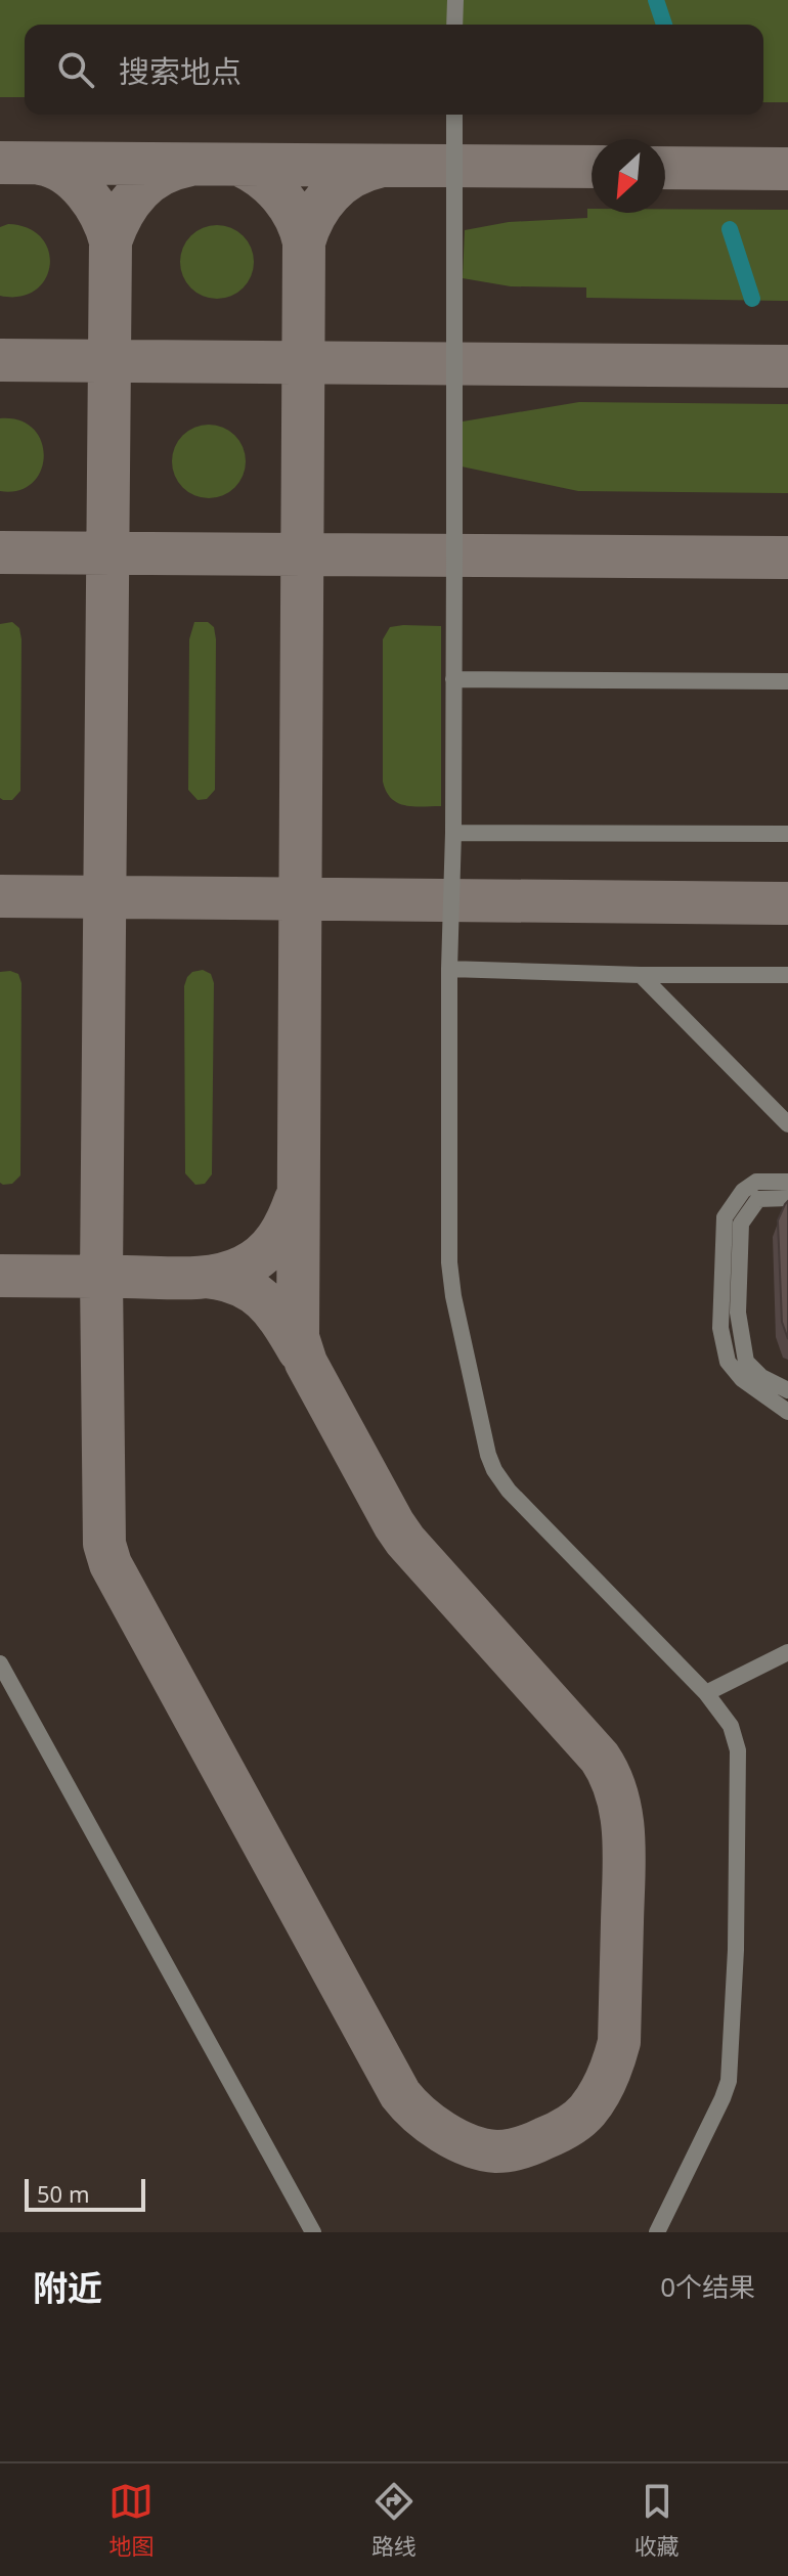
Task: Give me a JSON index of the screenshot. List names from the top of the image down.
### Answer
{
  "scale_bar": "50 m",
  "north": "bottom left",
  "page": {
    "search": "搜索地点",
    "scale": "50 m",
    "heading": ["附近", "0个结果"],
    "nav": ["地图", "路线", "收藏"]
  }
}
